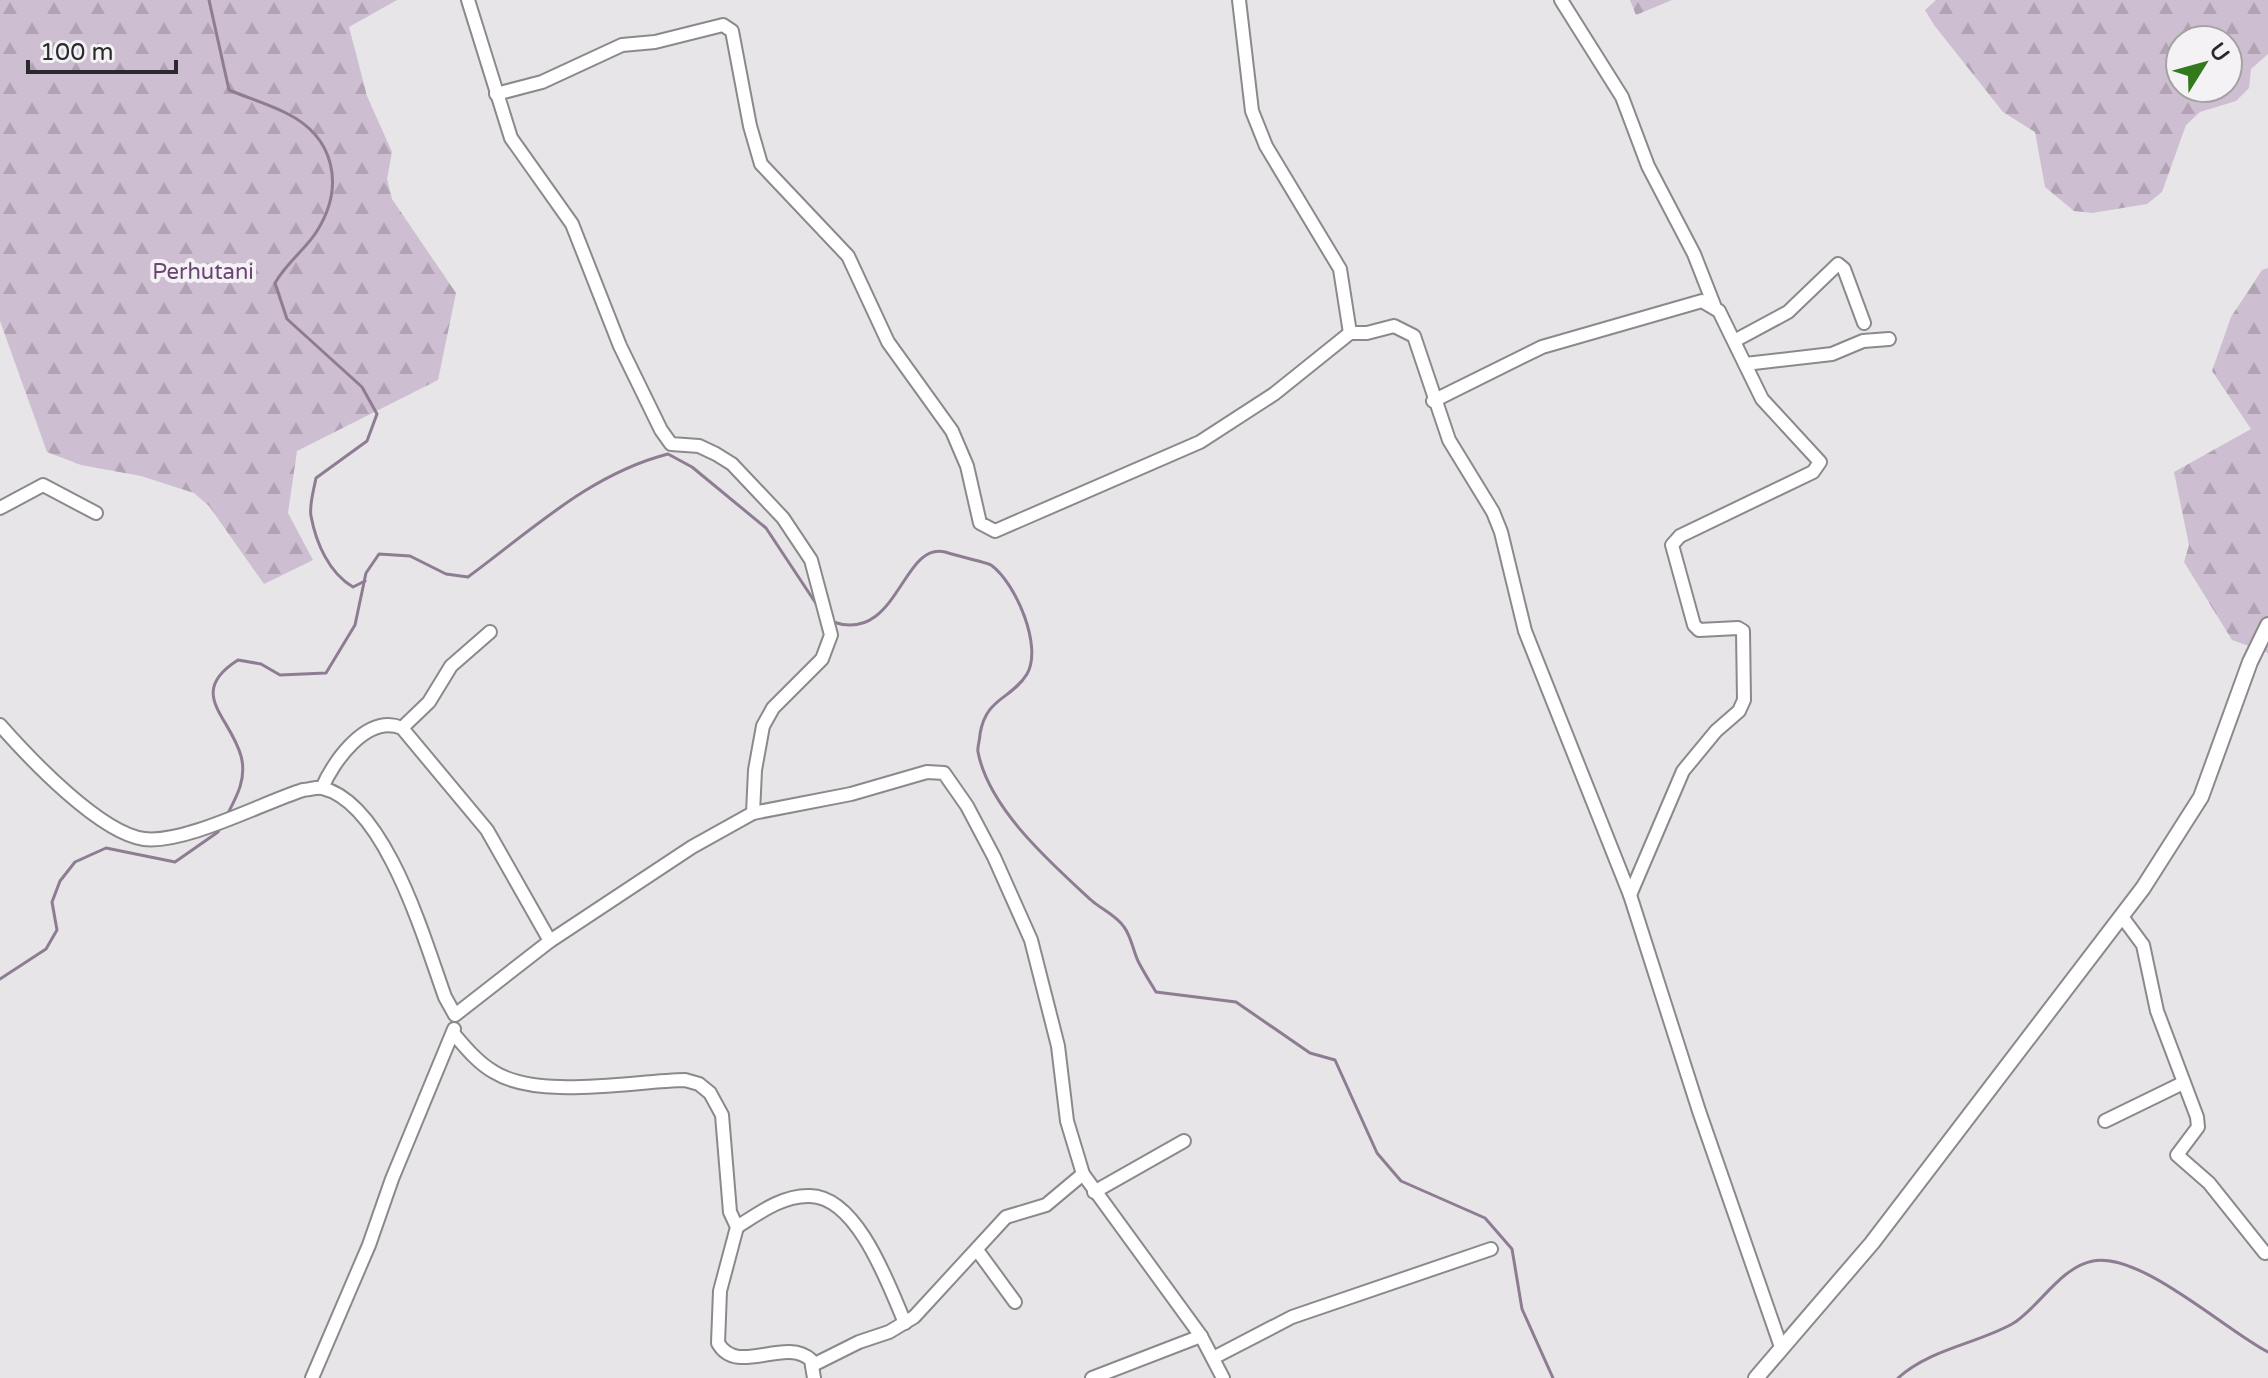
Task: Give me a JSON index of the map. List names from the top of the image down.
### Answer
{
  "parks": ["Perhutani"],
  "scale_bar": "100 m",
  "north": "top right"
}
